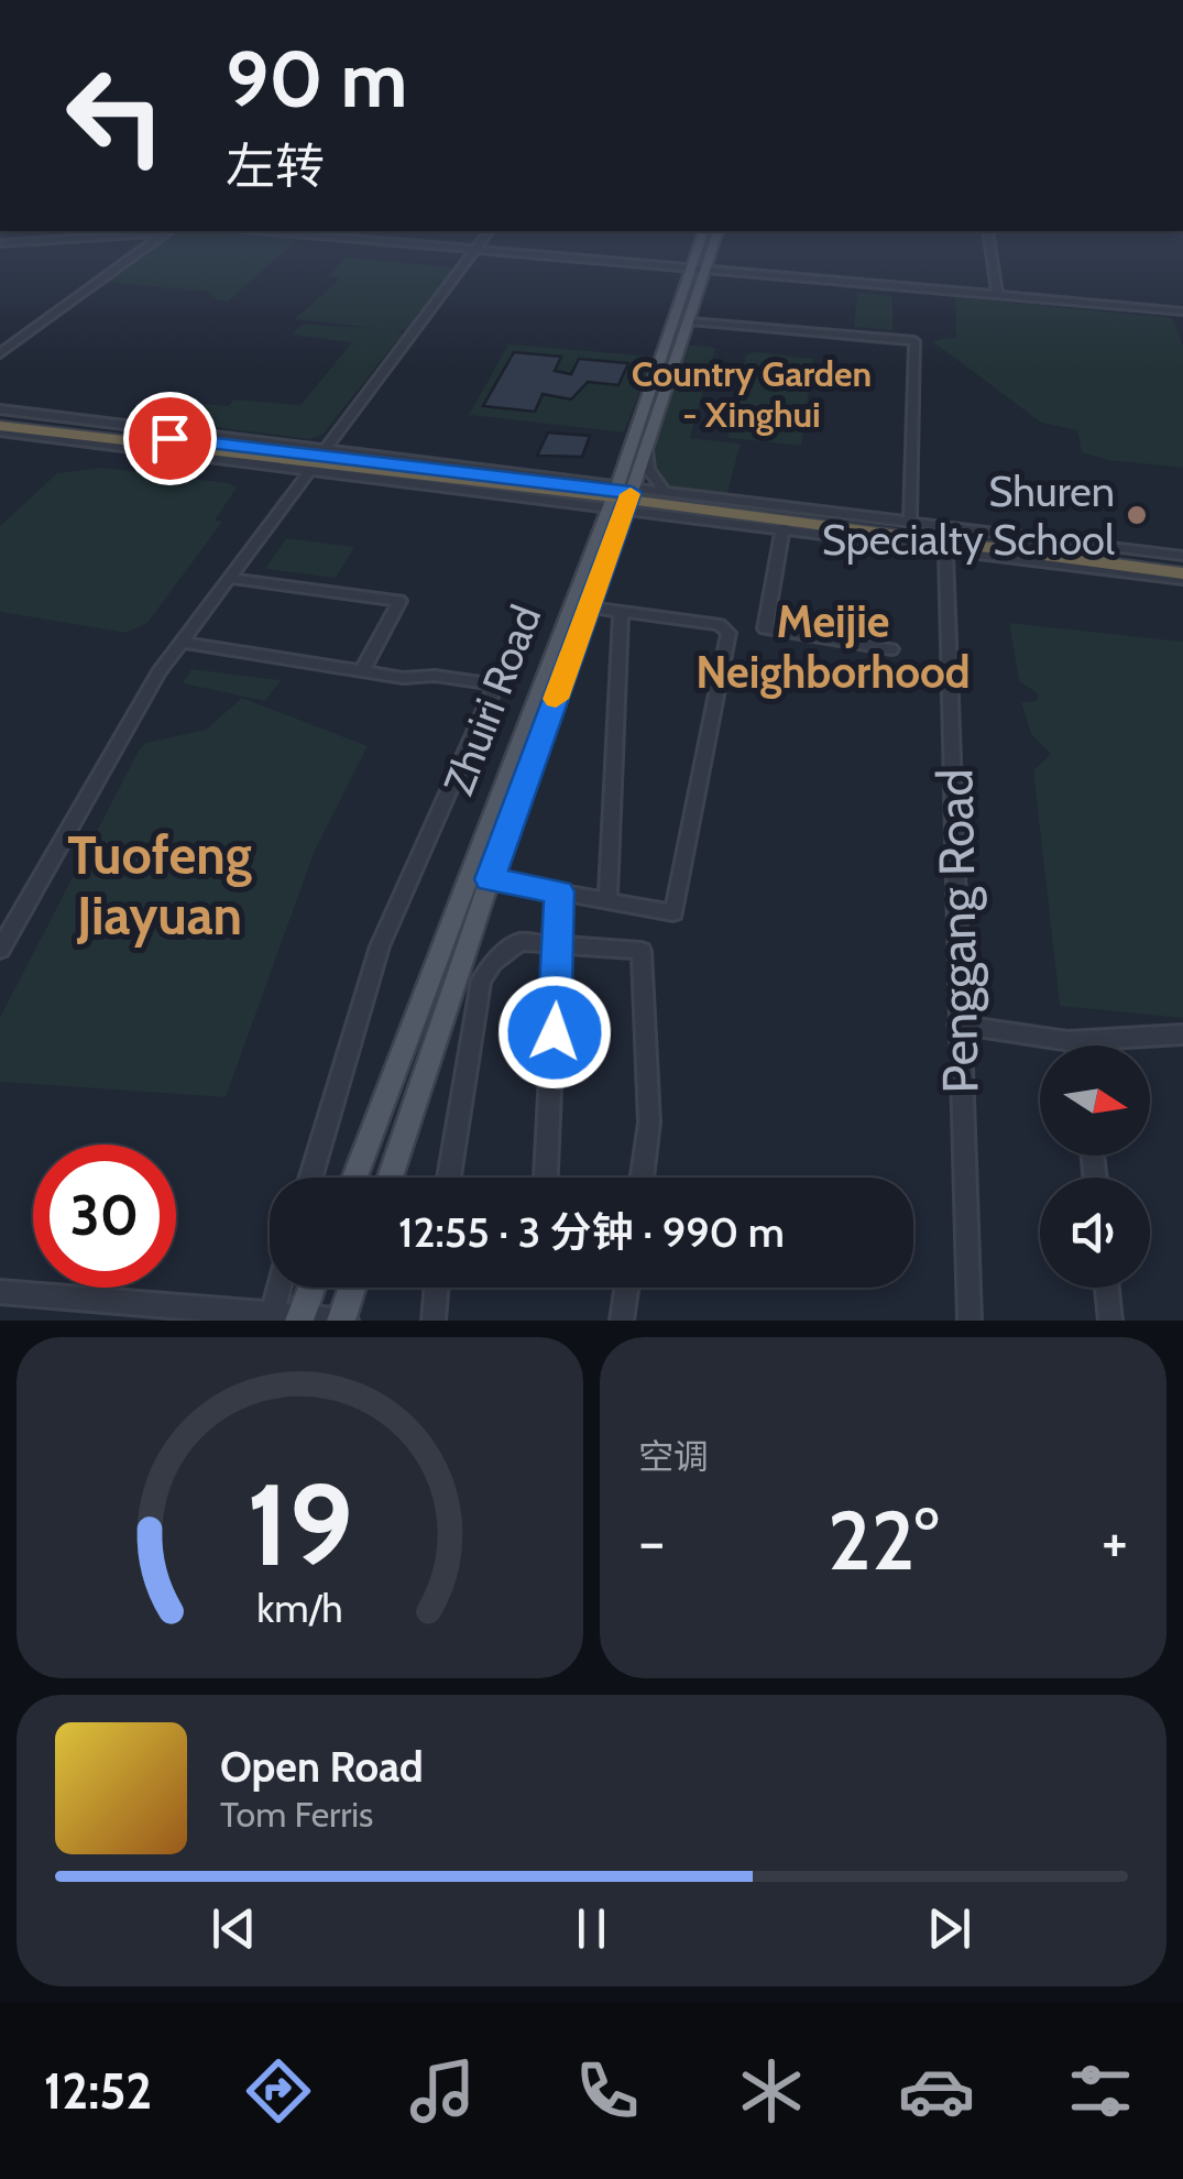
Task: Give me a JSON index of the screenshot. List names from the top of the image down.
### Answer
{
  "streets": {
    "main road": ["Zhuiri Road"],
    "street": ["Penggang Road"]
  },
  "districts": ["Country Garden - Xinghui", "Meijie Neighborhood", "Tuofeng Jiayuan"],
  "places": ["Shuren Specialty School"],
  "north": "right",
  "page": {
    "turn": ["90 m", "左转"],
    "limit": "30",
    "trip": "12:55 · 3 分钟 · 990 m",
    "tile": "空调",
    "heat": ["−", "22°", "+"],
    "song": ["Open Road", "Tom Ferris"],
    "tabs": "12:52",
    "gauge": ["19", "km/h"]
  }
}
